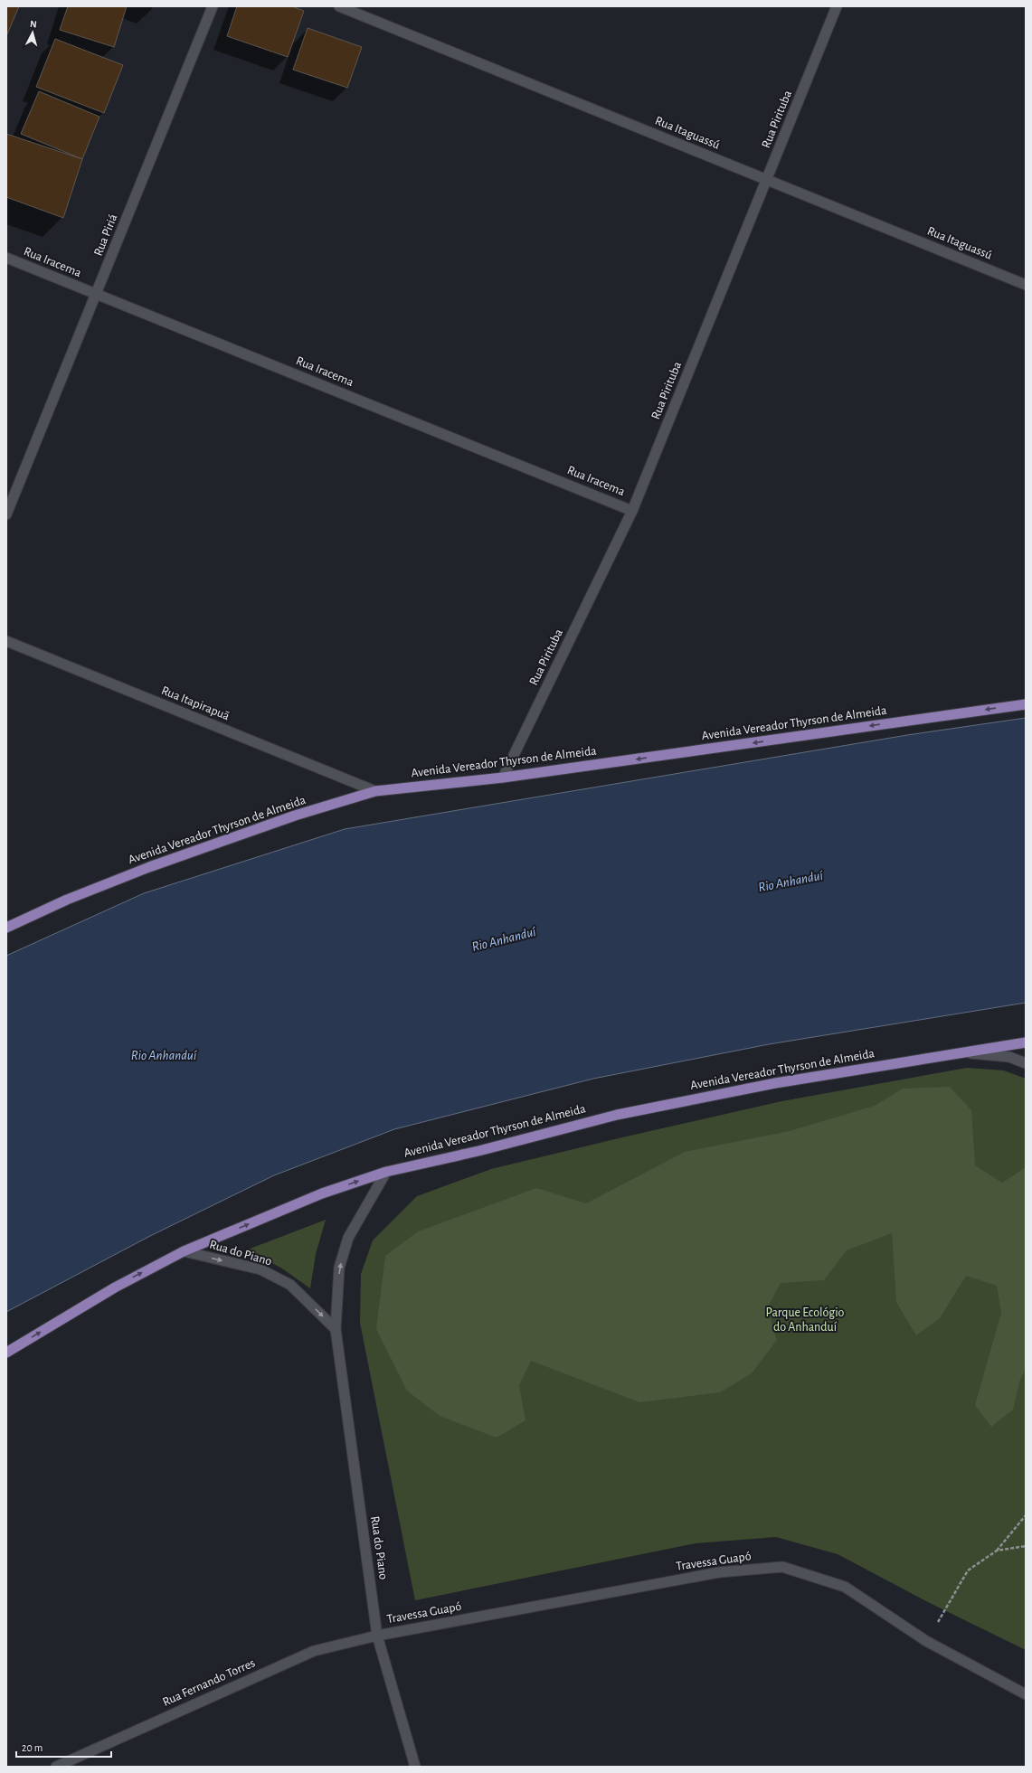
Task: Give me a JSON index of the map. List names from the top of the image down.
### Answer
{
  "streets": {
    "main road": ["Avenida Vereador Thyrson de Almeida"],
    "street": [
      "Rua Pirituba",
      "Rua Itaguassú",
      "Rua Piriá",
      "Rua Iracema",
      "Rua Itapirapuã",
      "Rua do Piano",
      "Travessa Guapó",
      "Rua Fernando Torres"
    ]
  },
  "crossings": [
    ["Rua Pirituba", "Rua Itaguassú"],
    ["Rua Pirituba", "Rua Iracema"],
    ["Rua Pirituba", "Avenida Vereador Thyrson de Almeida"],
    ["Rua Piriá", "Rua Iracema"],
    ["Rua Itapirapuã", "Avenida Vereador Thyrson de Almeida"],
    ["Avenida Vereador Thyrson de Almeida", "Rua do Piano"],
    ["Rua do Piano", "Travessa Guapó"],
    ["Rua do Piano", "Rua Fernando Torres"],
    ["Travessa Guapó", "Rua Fernando Torres"]
  ],
  "water": ["Rio Anhanduí"],
  "parks": ["Parque Ecológio do Anhanduí"],
  "scale_bar": "20 m",
  "north": "top"
}
